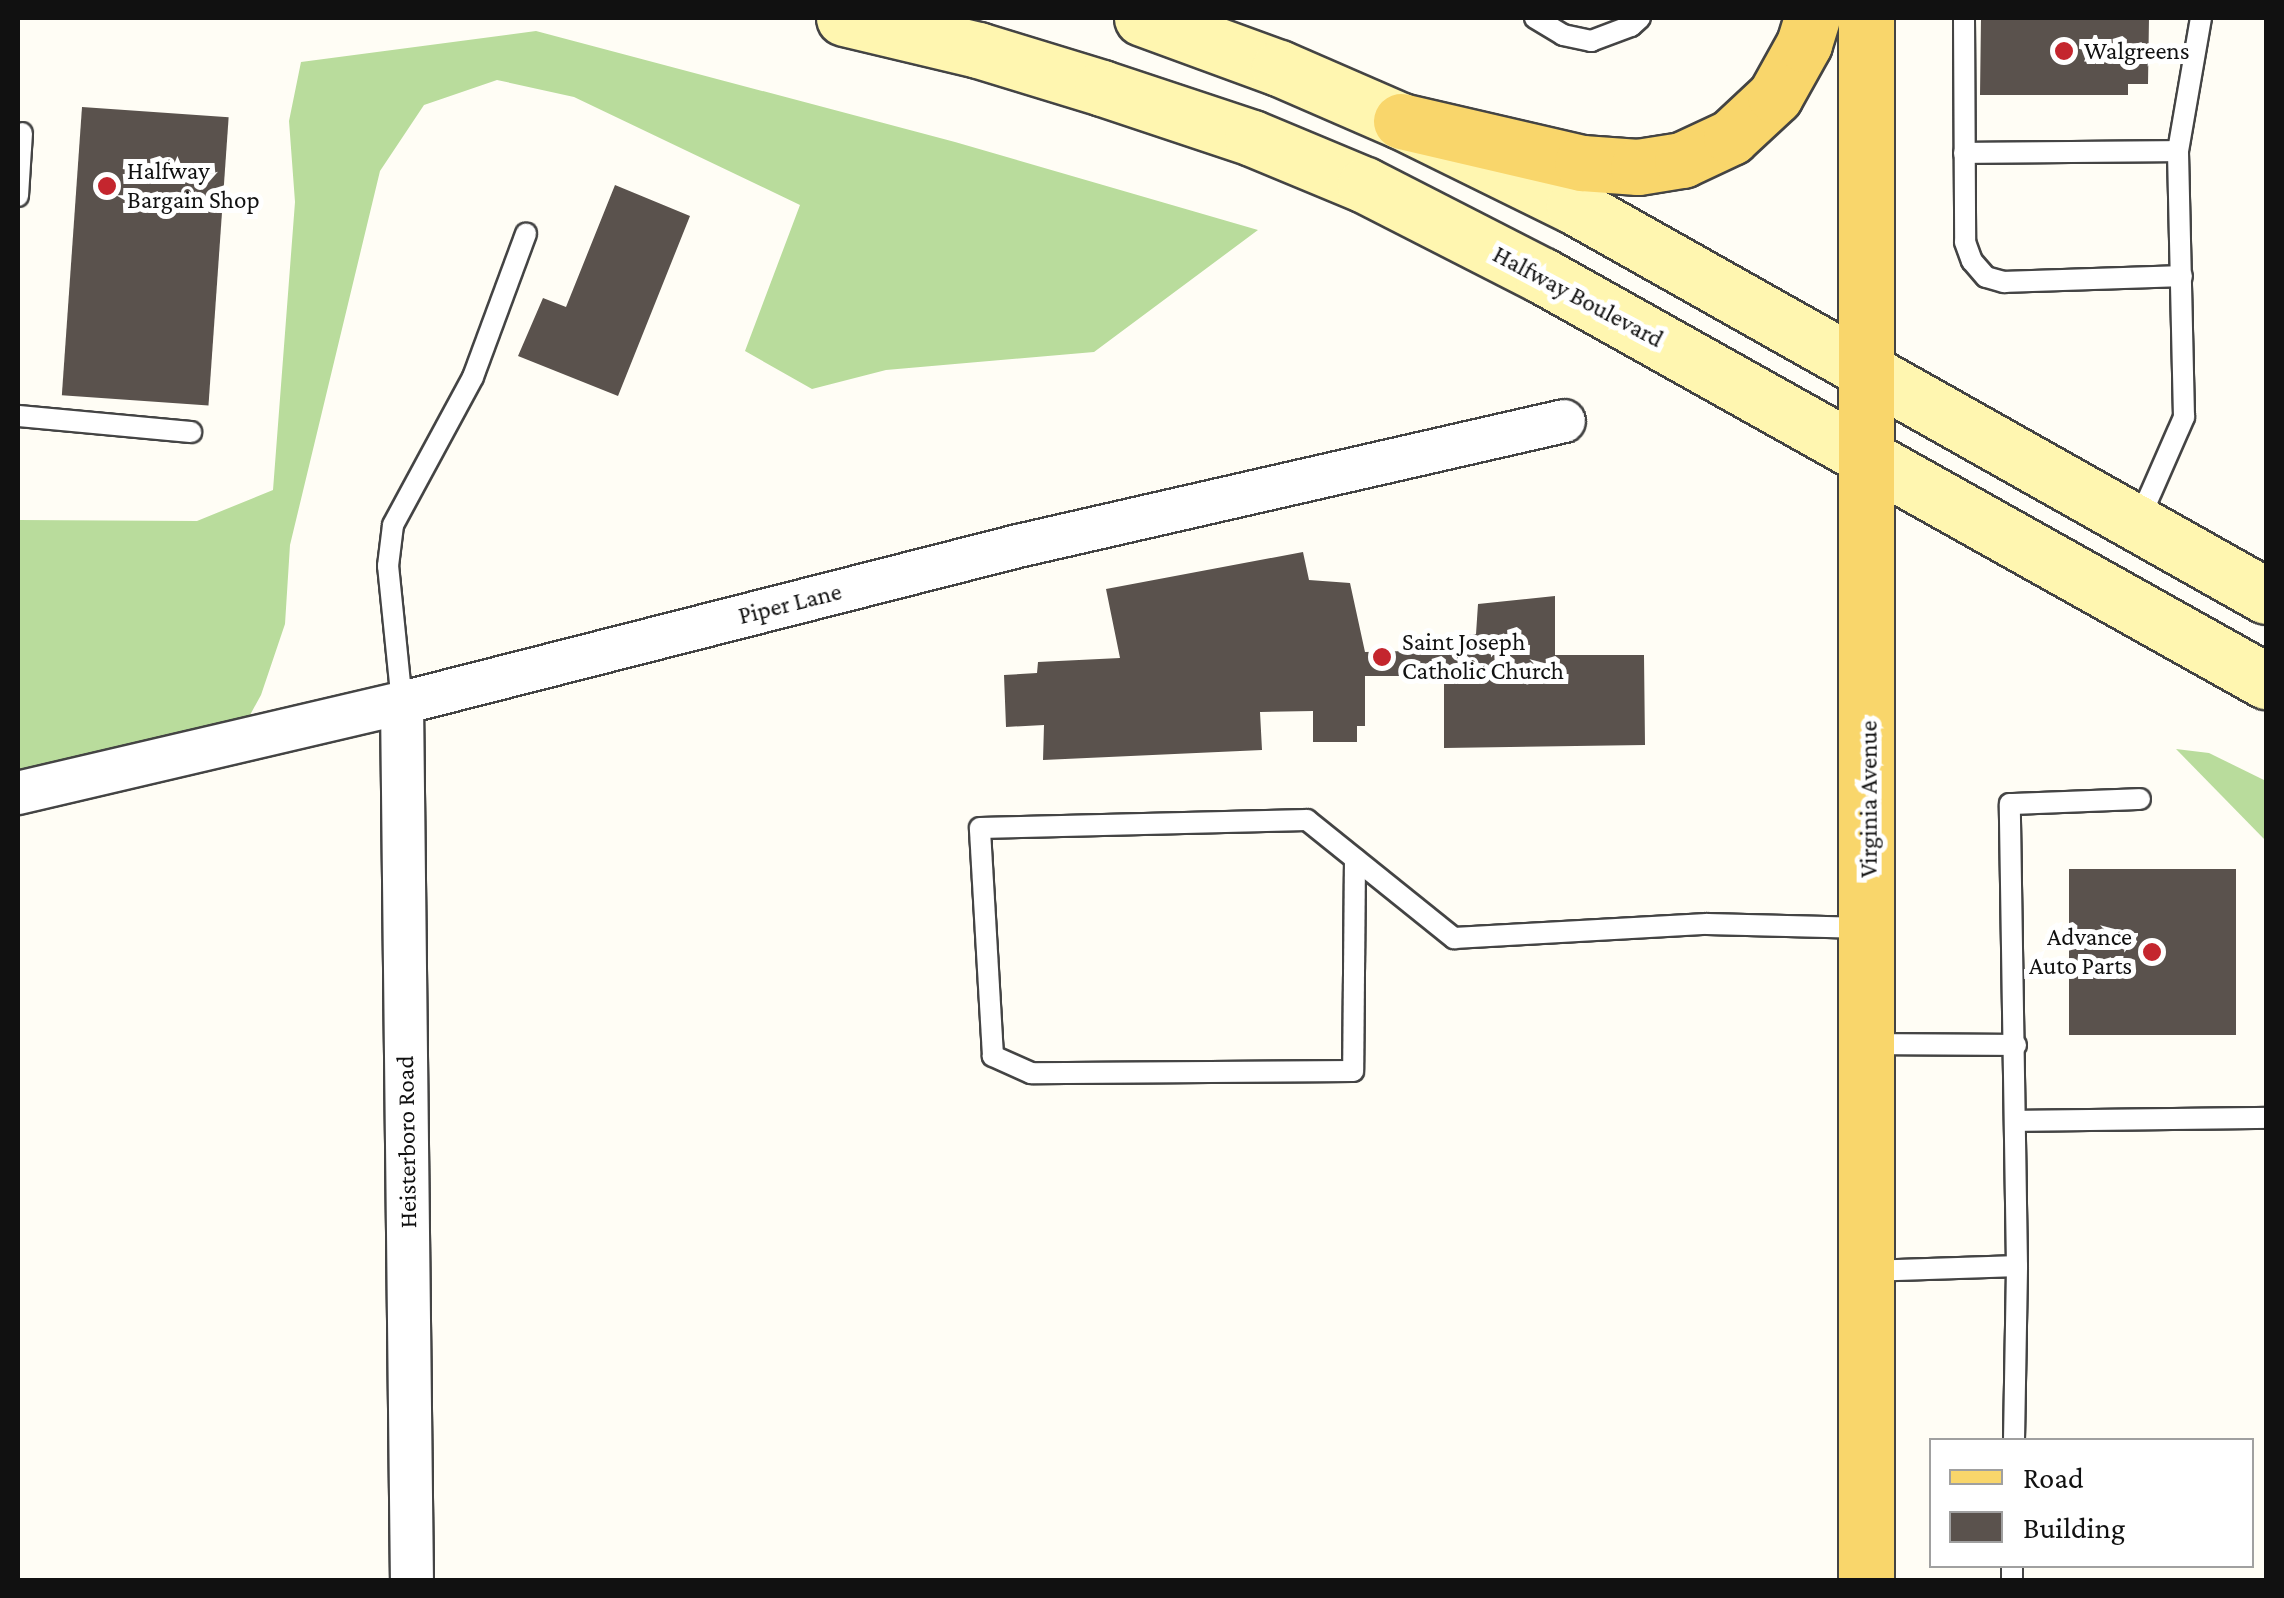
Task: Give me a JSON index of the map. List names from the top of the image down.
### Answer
{
  "streets": {
    "main road": ["Halfway Boulevard", "Virginia Avenue"],
    "street": ["Piper Lane", "Heisterboro Road"]
  },
  "crossings": [
    ["Halfway Boulevard", "Virginia Avenue"],
    ["Piper Lane", "Heisterboro Road"]
  ],
  "places": [
    "Walgreens",
    "Halfway Bargain Shop",
    "Saint Joseph Catholic Church",
    "Advance Auto Parts"
  ],
  "legend": ["Road", "Building"]
}
